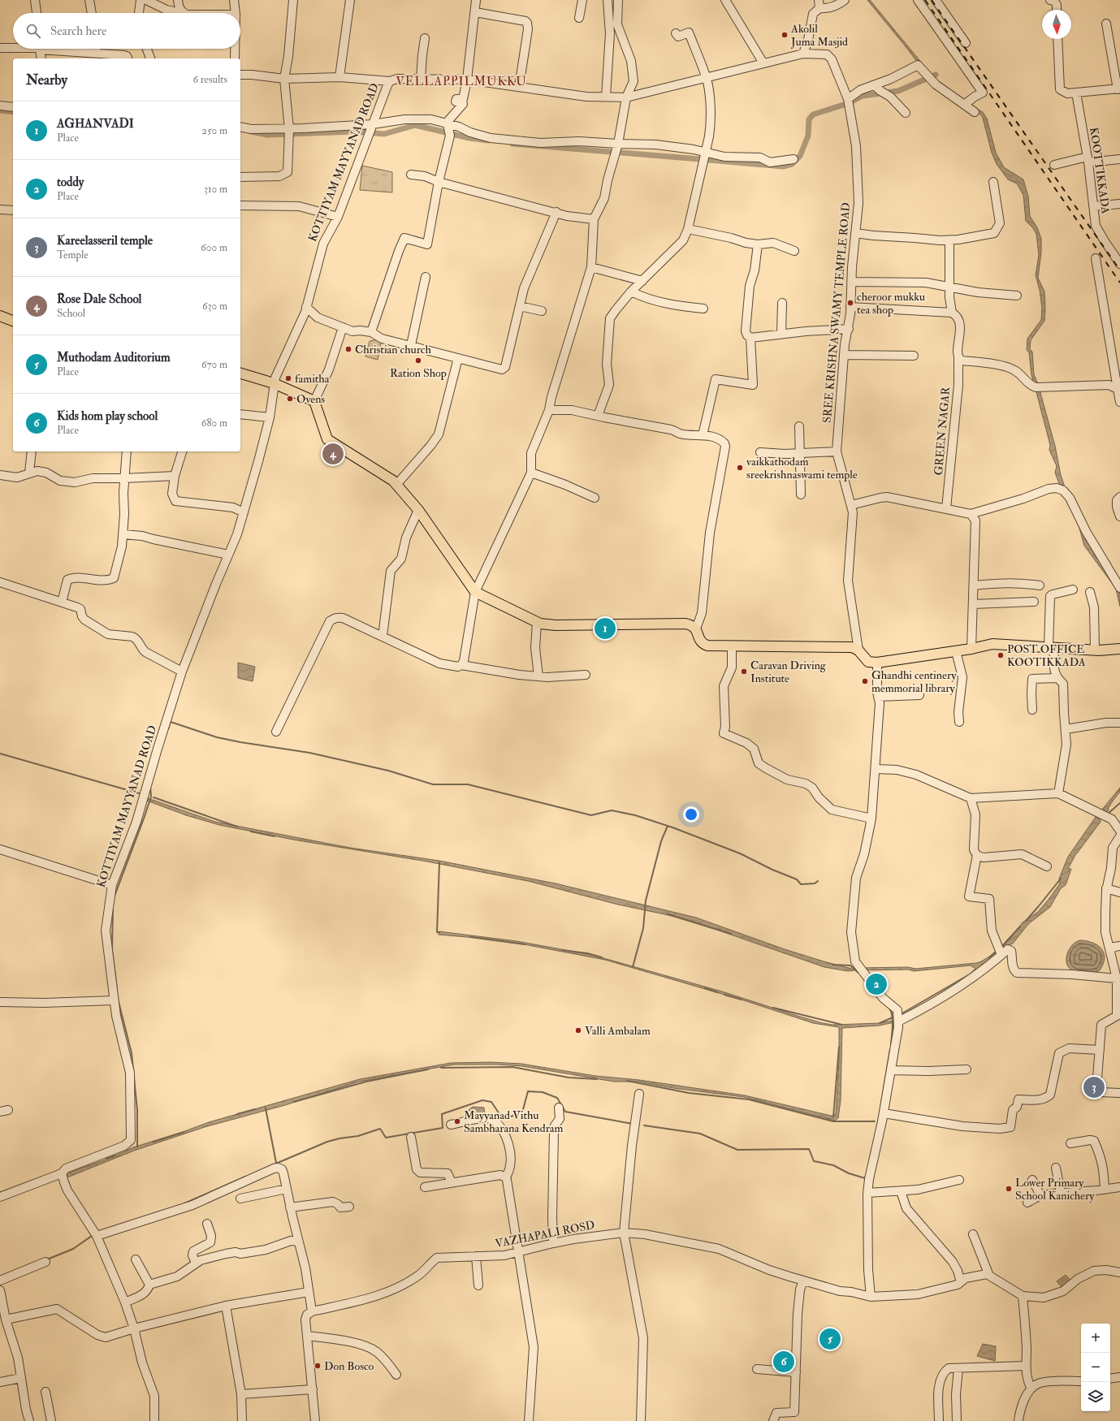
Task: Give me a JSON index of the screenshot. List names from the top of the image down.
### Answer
{
  "streets": {
    "street": [
      "KOTTIYAM MAYYANAD ROAD",
      "KOOTTIKKADA",
      "SREE KRISHNA SWAMY TEMPLE ROAD",
      "GREEN NAGAR",
      "VAZHAPALI ROSD"
    ]
  },
  "crossings": [
    ["KOTTIYAM MAYYANAD ROAD", "SREE KRISHNA SWAMY TEMPLE ROAD"]
  ],
  "districts": ["VELLAPPILMUKKU"],
  "places": [
    "Akolil Juma Masjid",
    "cheroor mukku tea shop",
    "Christian church",
    "Ration Shop",
    "famitha",
    "Ovens",
    "vaikkathodam sreekrishnaswami temple",
    "POST OFFICE KOOTIKKADA",
    "Caravan Driving Institute",
    "Ghandhi centinery memmorial library",
    "Valli Ambalam",
    "Mayyanad Vithu Sambharana Kendram",
    "Lower Primary School Kanichery",
    "Don Bosco"
  ],
  "north": "bottom",
  "page": {
    "search": "Search here",
    "heading": ["Nearby", "6 results"],
    "list": [
      {
        "mark": "1",
        "name": "AGHANVADI",
        "note": "Place",
        "value": "250 m"
      },
      {
        "mark": "2",
        "name": "toddy",
        "note": "Place",
        "value": "310 m"
      },
      {
        "mark": "3",
        "name": "Kareelasseril temple",
        "note": "Temple",
        "value": "600 m"
      },
      {
        "mark": "4",
        "name": "Rose Dale School",
        "note": "School",
        "value": "630 m"
      },
      {
        "mark": "5",
        "name": "Muthodam Auditorium",
        "note": "Place",
        "value": "670 m"
      },
      {
        "mark": "6",
        "name": "Kids hom play school",
        "note": "Place",
        "value": "680 m"
      }
    ],
    "pins": [
      "4",
      "1",
      "2",
      "3",
      "5",
      "6"
    ],
    "map_buttons": ["+", "−"]
  }
}
